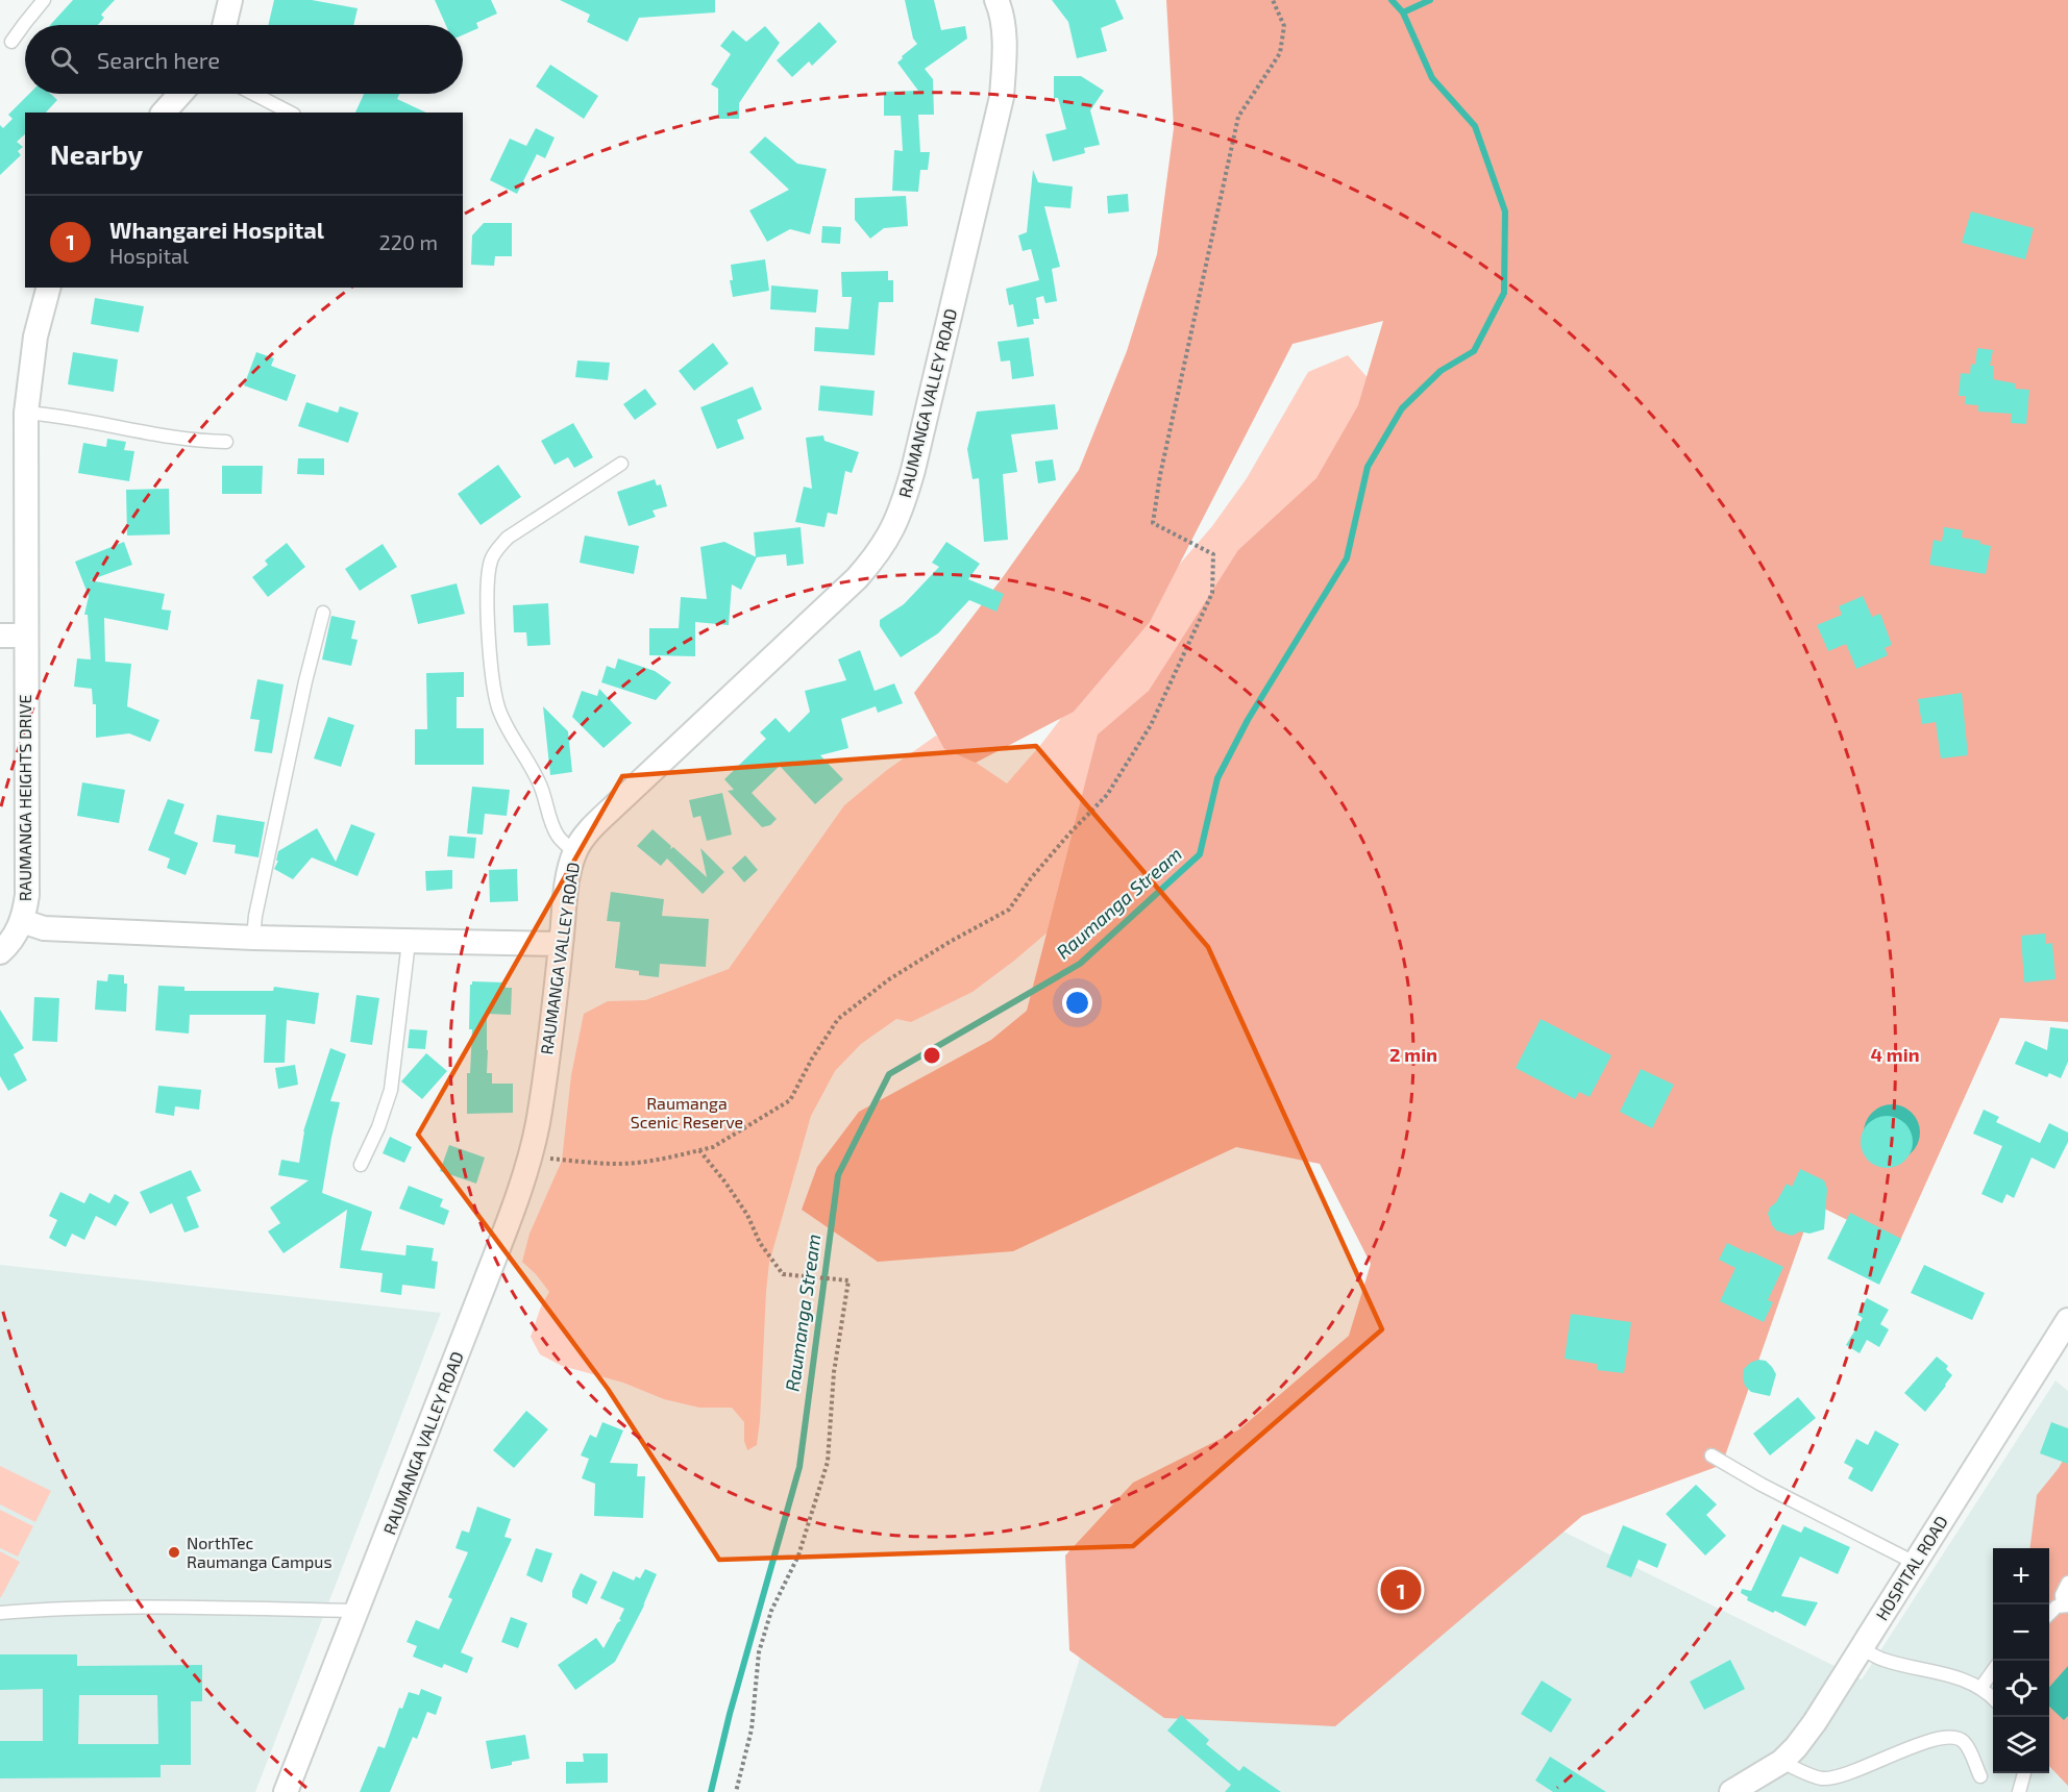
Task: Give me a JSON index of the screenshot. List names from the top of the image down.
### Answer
{
  "streets": {
    "street": ["RAUMANGA VALLEY ROAD", "RAUMANGA HEIGHTS DRIVE", "HOSPITAL ROAD"]
  },
  "crossings": [
    ["RAUMANGA VALLEY ROAD", "RAUMANGA HEIGHTS DRIVE"]
  ],
  "water": ["Raumanga Stream"],
  "parks": ["Raumanga Scenic Reserve"],
  "places": ["NorthTec Raumanga Campus"],
  "page": {
    "search": "Search here",
    "heading": "Nearby",
    "list": [
      {
        "mark": "1",
        "name": "Whangarei Hospital",
        "note": "Hospital",
        "value": "220 m"
      }
    ],
    "map_buttons": ["+", "−"],
    "pins": "1"
  },
  "rings": ["2 min", "4 min"]
}
